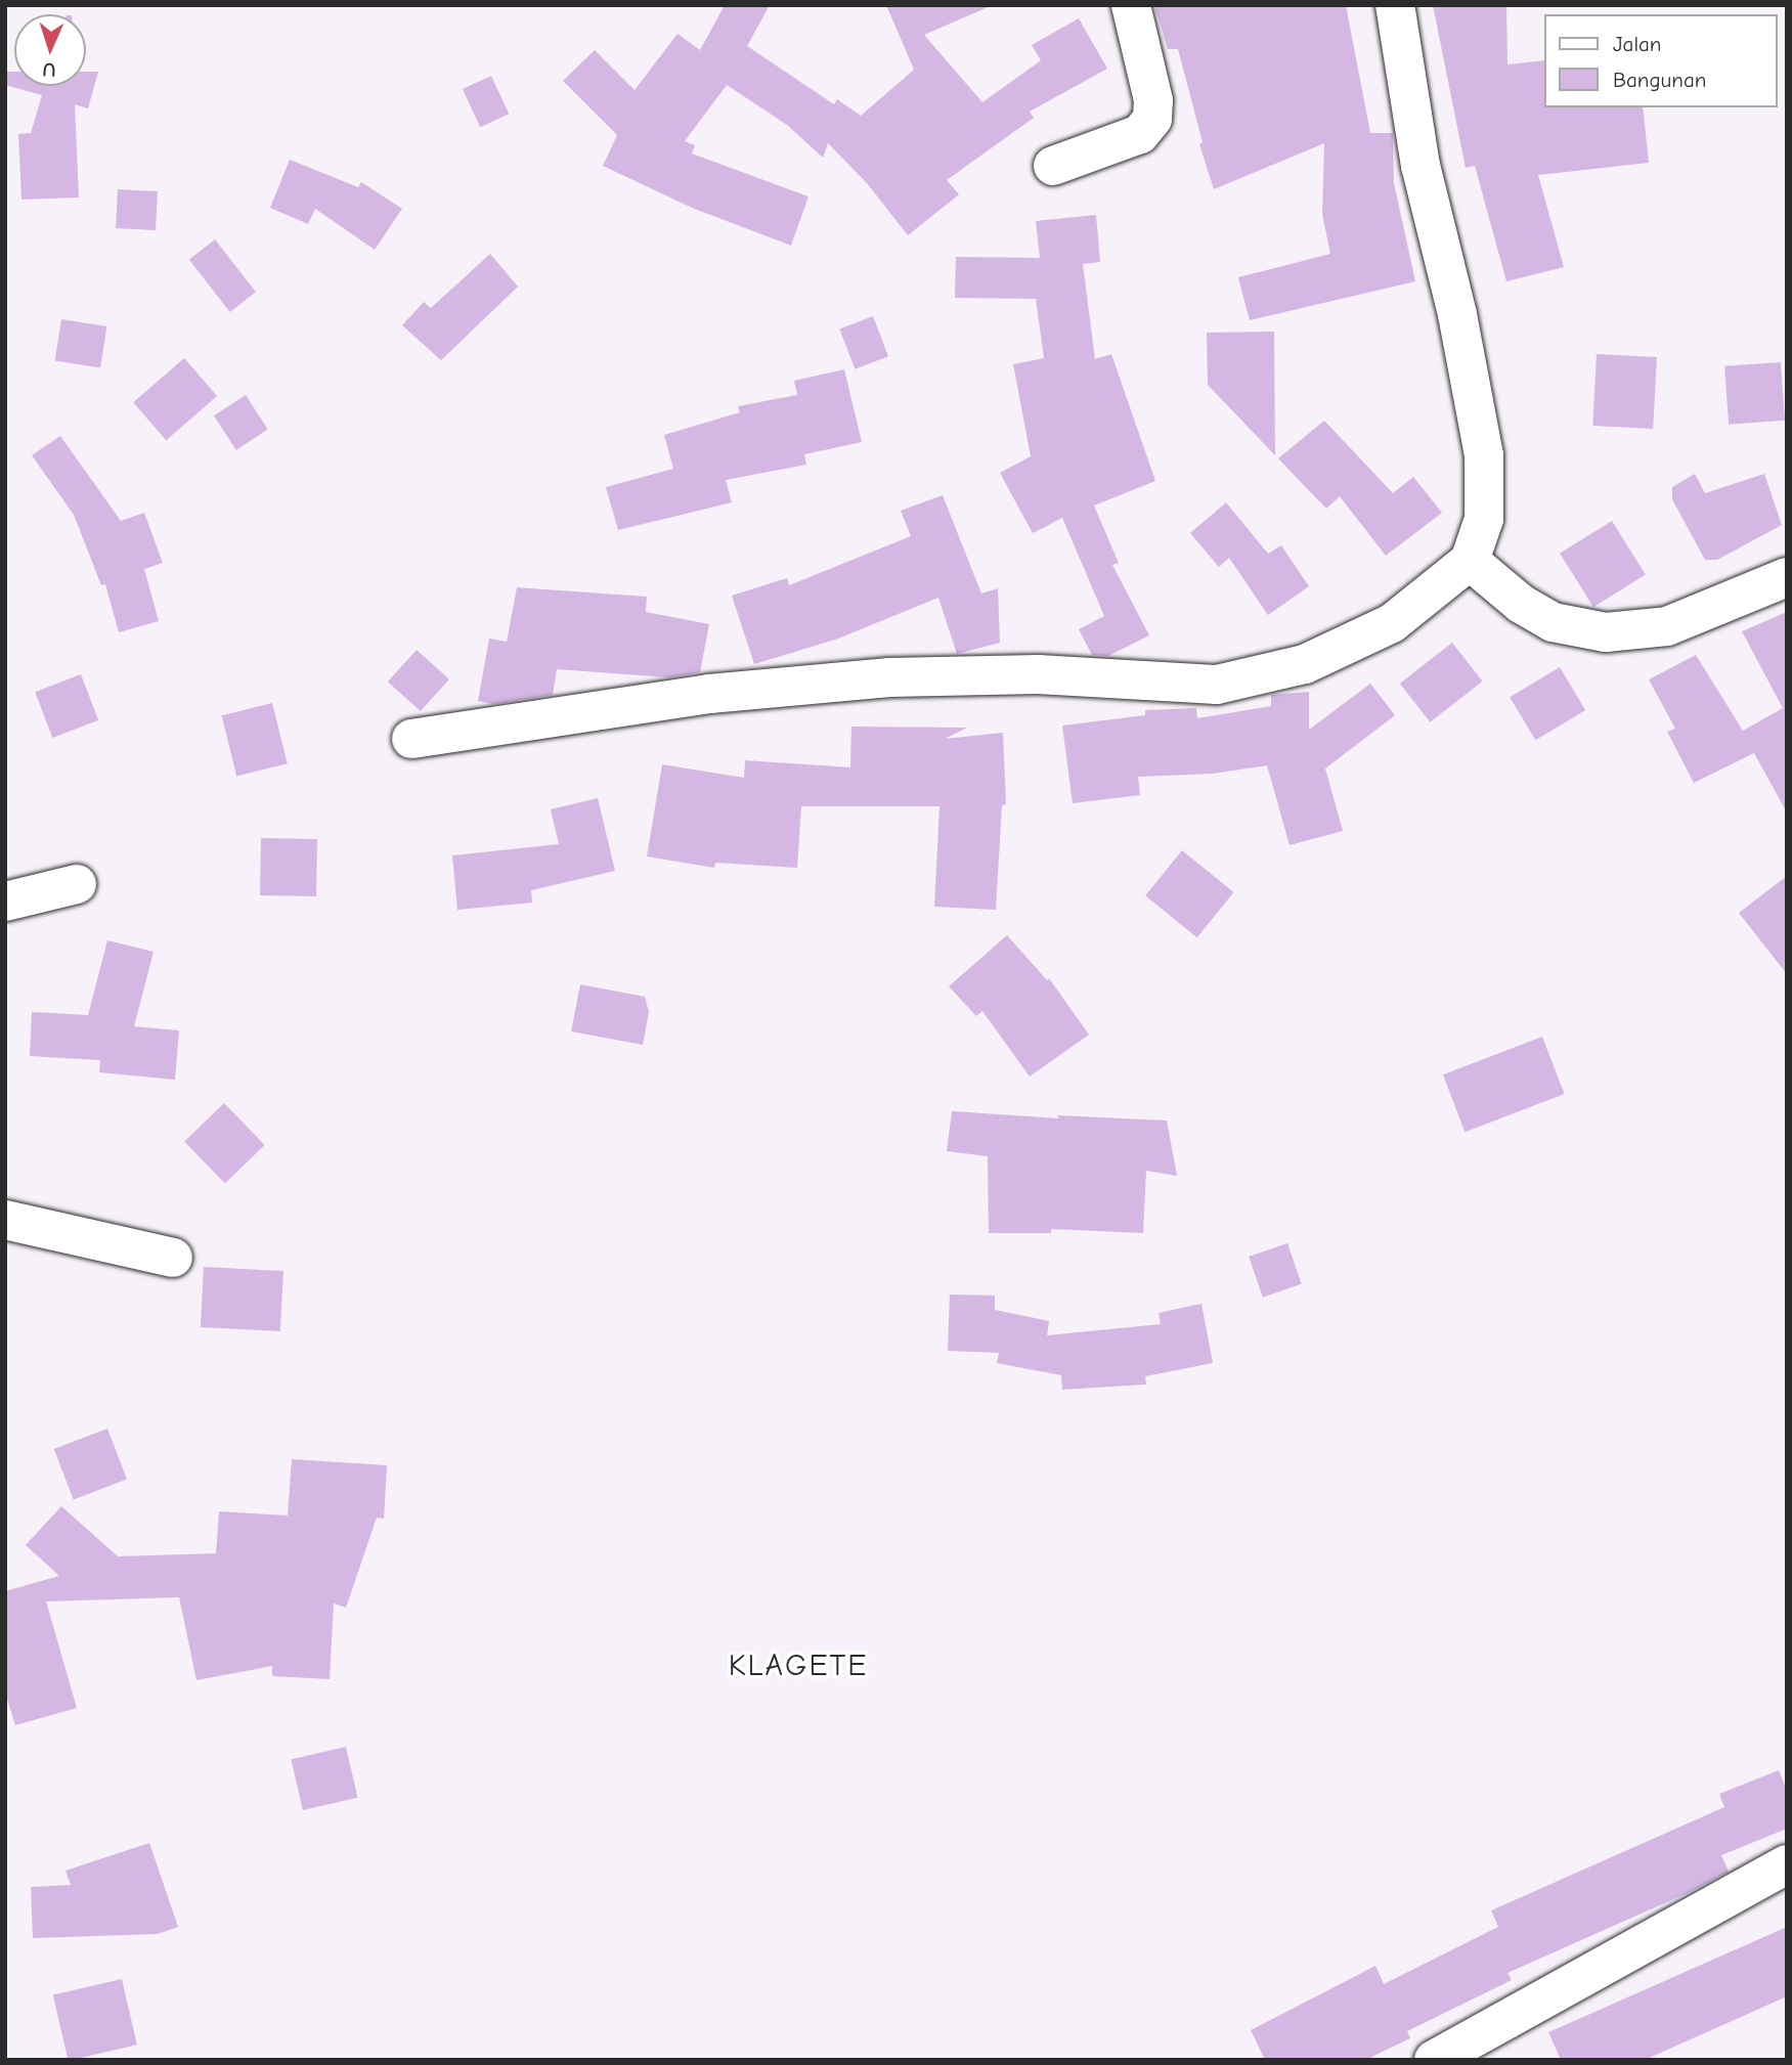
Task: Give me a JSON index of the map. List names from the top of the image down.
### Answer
{
  "districts": ["KLAGETE"],
  "legend": ["Jalan", "Bangunan"],
  "north": "bottom"
}
